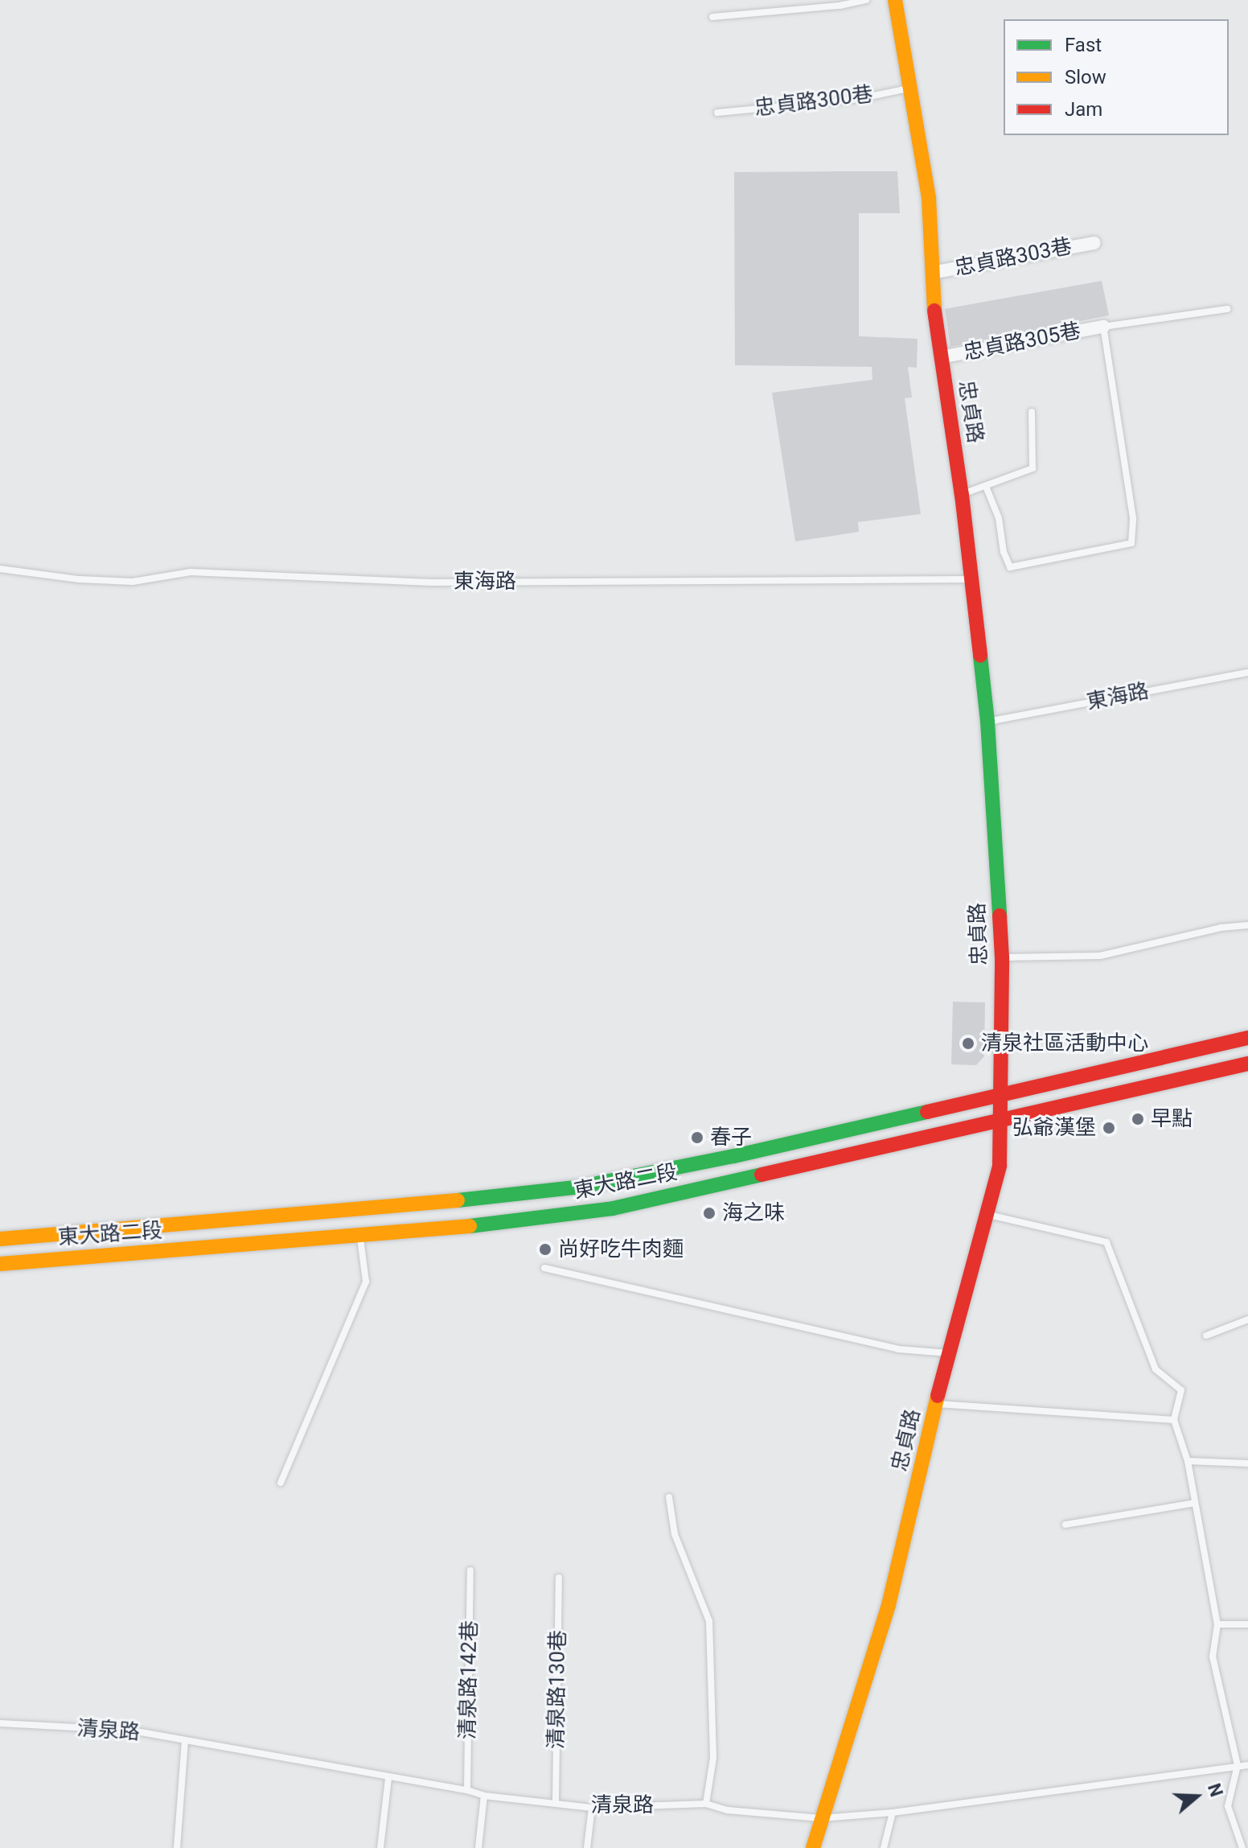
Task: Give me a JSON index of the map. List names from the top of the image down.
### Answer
{
  "streets": {
    "street": [
      "忠貞路303巷",
      "忠貞路305巷",
      "忠貞路",
      "東大路二段"
    ],
    "lane": [
      "忠貞路300巷",
      "東海路",
      "清泉路142巷",
      "清泉路130巷",
      "清泉路"
    ]
  },
  "crossings": [
    ["忠貞路300巷", "忠貞路"],
    ["忠貞路303巷", "忠貞路"],
    ["忠貞路305巷", "忠貞路"],
    ["忠貞路", "東海路"],
    ["忠貞路", "東大路二段"],
    ["忠貞路", "清泉路"],
    ["清泉路142巷", "清泉路"],
    ["清泉路130巷", "清泉路"]
  ],
  "places": [
    "清泉社區活動中心",
    "早點",
    "弘爺漢堡",
    "春子",
    "海之味",
    "尚好吃牛肉麵"
  ],
  "legend": ["Fast", "Slow", "Jam"],
  "north": "right"
}
